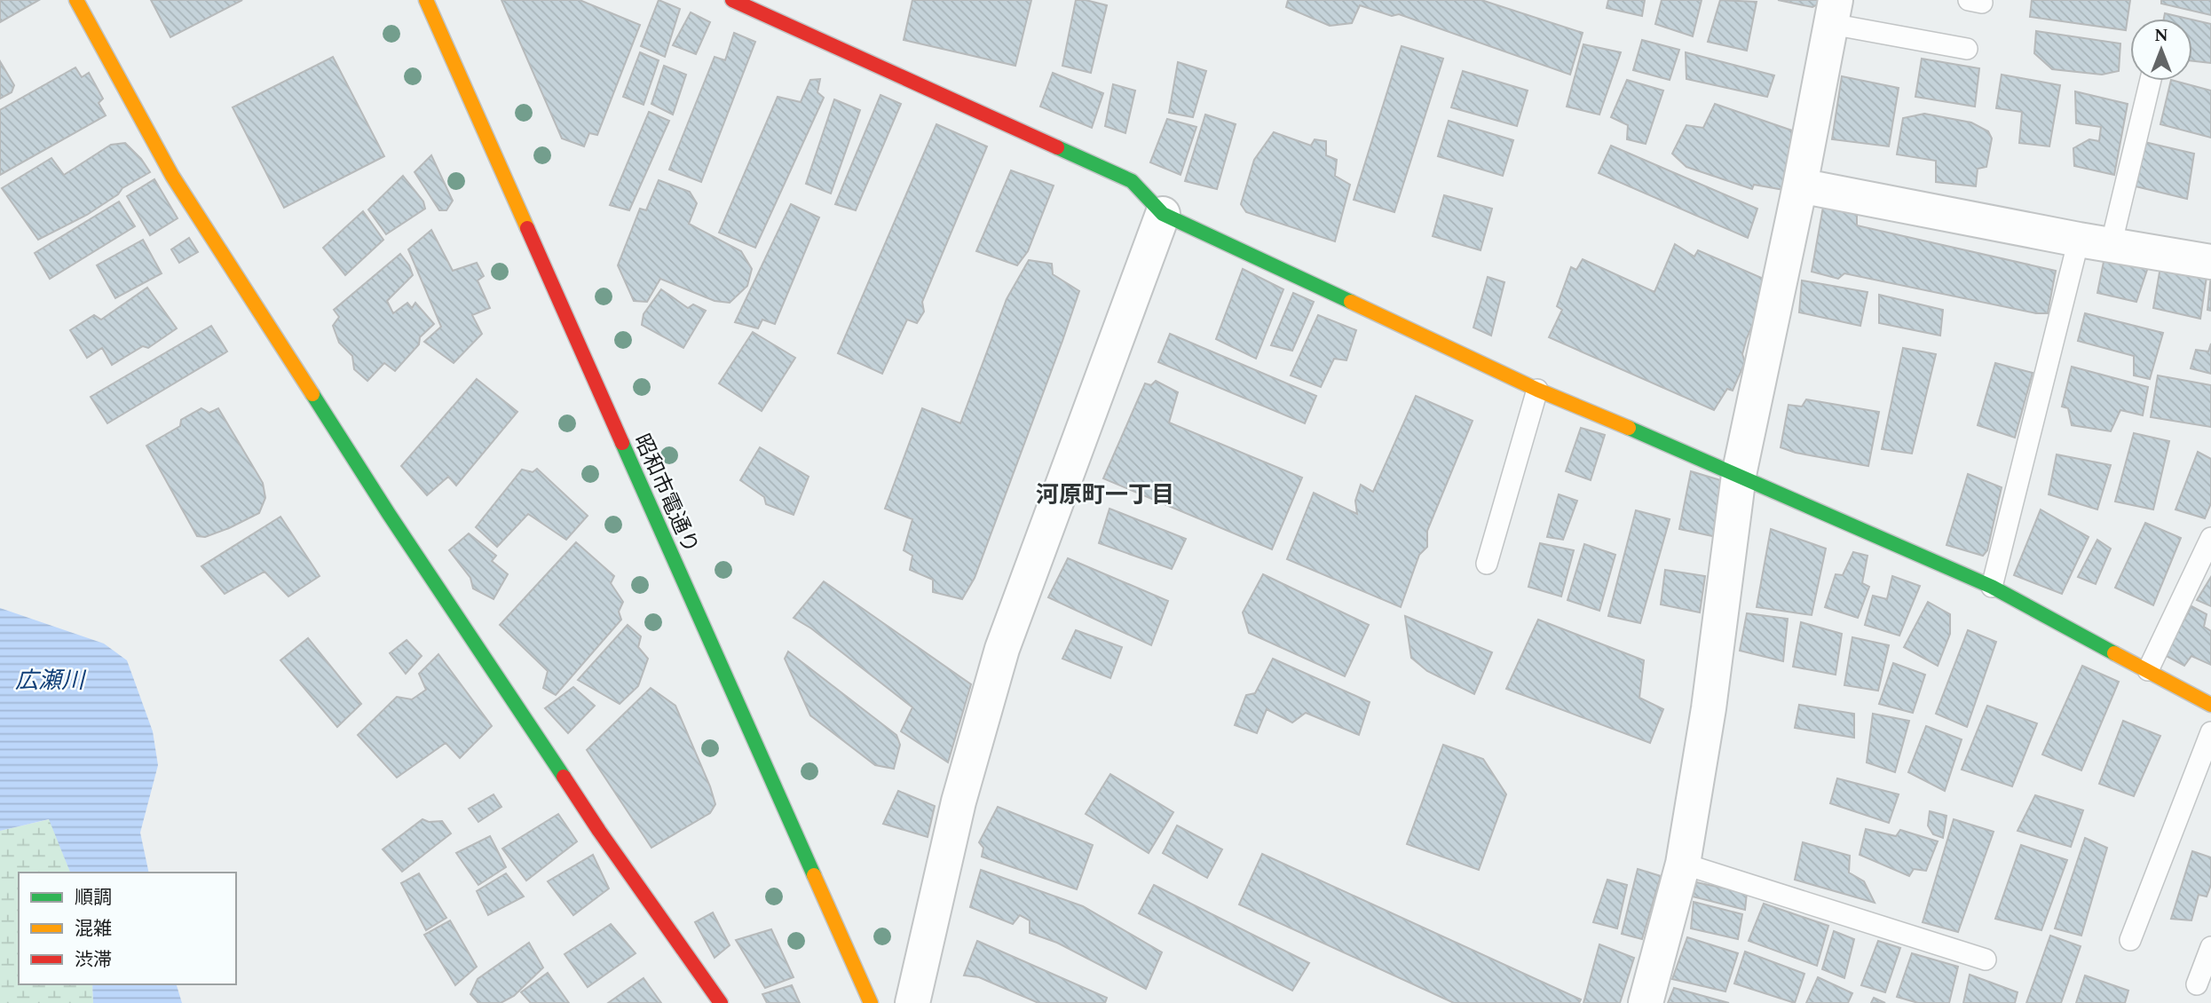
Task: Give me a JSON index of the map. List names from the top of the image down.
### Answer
{
  "streets": {
    "street": ["昭和市電通り"]
  },
  "districts": ["河原町一丁目"],
  "water": ["広瀬川"],
  "legend": ["順調", "混雑", "渋滞"],
  "north": "top"
}
